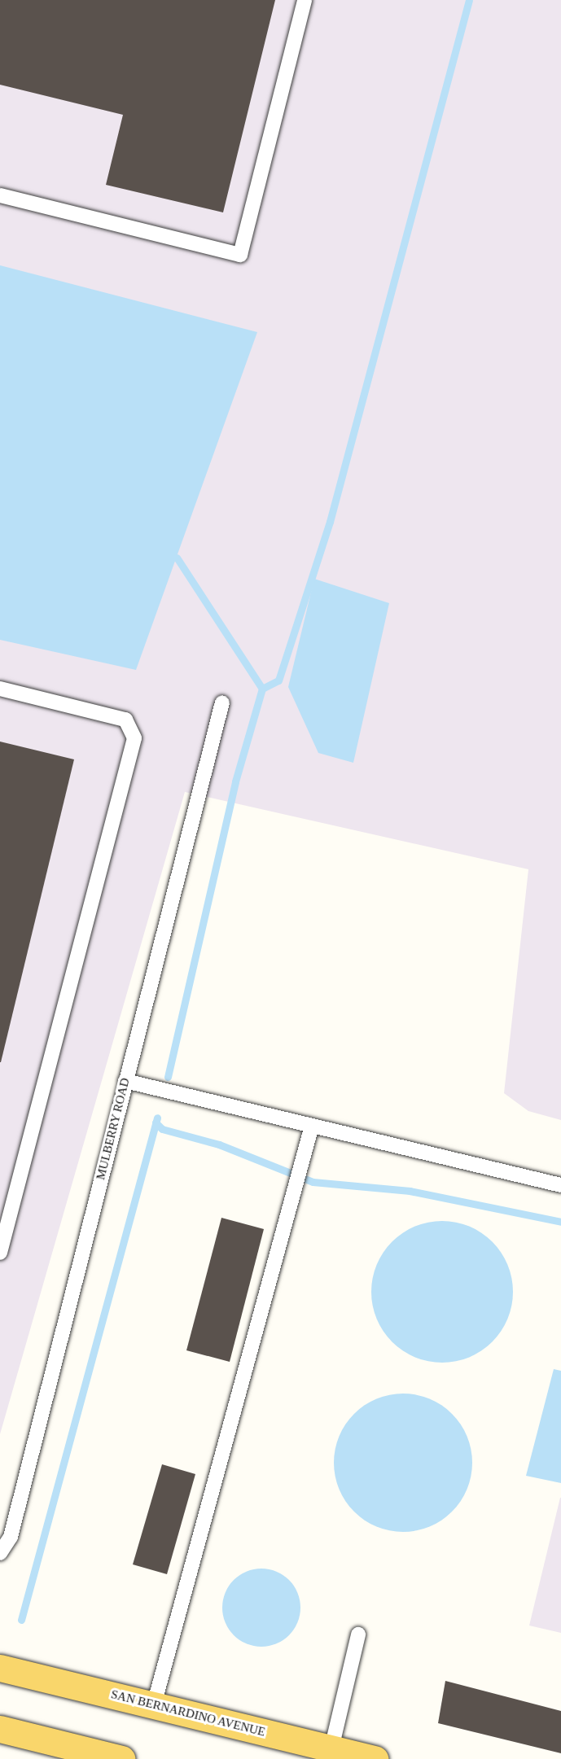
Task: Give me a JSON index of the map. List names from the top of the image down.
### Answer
{
  "streets": {
    "main road": ["SAN BERNARDINO AVENUE"],
    "lane": ["MULBERRY ROAD"]
  }
}
